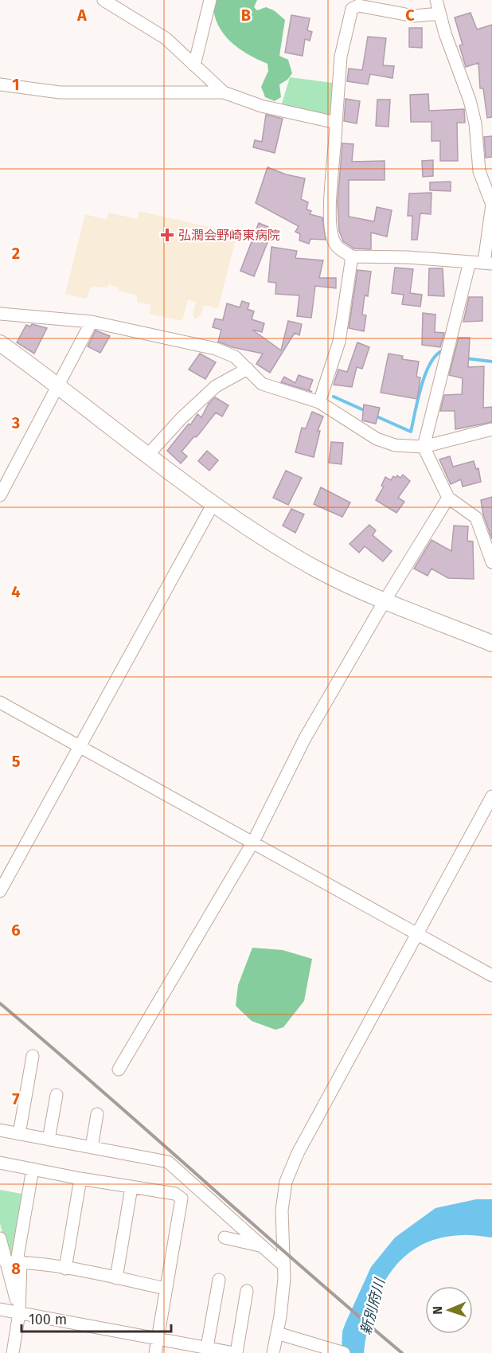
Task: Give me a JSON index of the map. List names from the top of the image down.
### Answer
{
  "water": ["新別府川"],
  "places": {
    "health": ["弘潤会野崎東病院"]
  },
  "scale_bar": "100 m",
  "north": "left",
  "grid": {
    "columns": ["A", "B", "C"],
    "rows": [
      "1",
      "2",
      "3",
      "4",
      "5",
      "6",
      "7",
      "8"
    ]
  }
}
